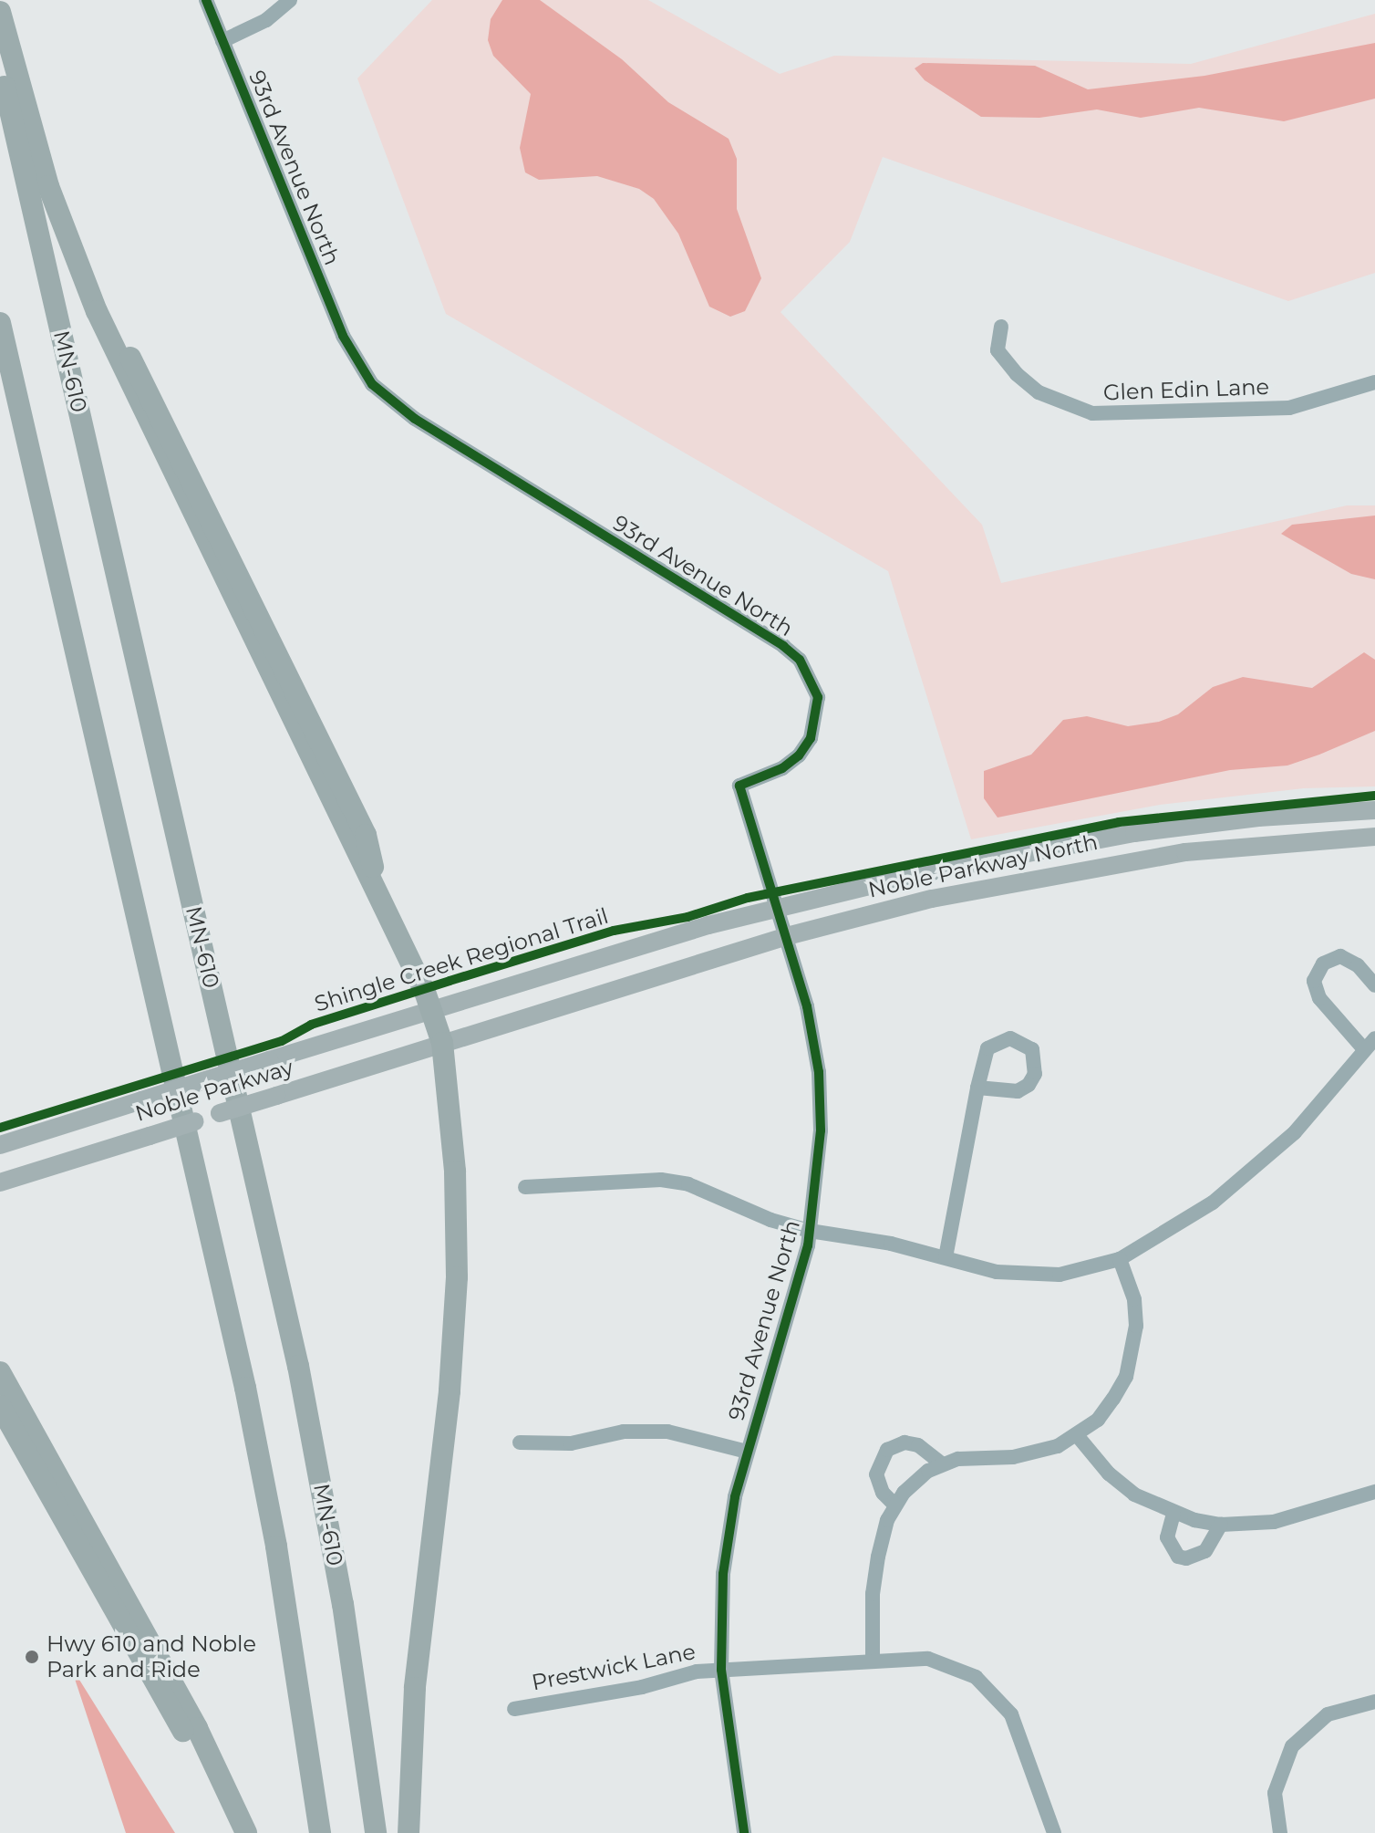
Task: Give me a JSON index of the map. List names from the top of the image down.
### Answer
{
  "streets": {
    "highway": ["MN-610"],
    "main road": ["Noble Parkway North", "Noble Parkway"],
    "street": ["93rd Avenue North", "Glen Edin Lane", "Prestwick Lane"],
    "cycle path": ["Shingle Creek Regional Trail"]
  },
  "crossings": [
    ["93rd Avenue North", "Noble Parkway North"],
    ["93rd Avenue North", "Prestwick Lane"],
    ["Noble Parkway North", "Noble Parkway"]
  ],
  "places": ["Hwy 610 and Noble Park and Ride"]
}
